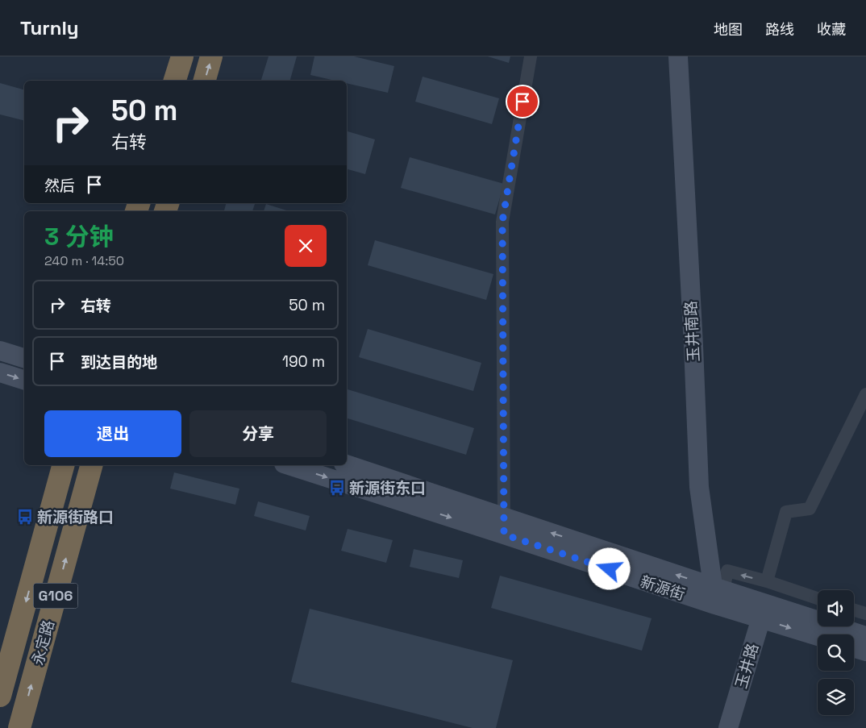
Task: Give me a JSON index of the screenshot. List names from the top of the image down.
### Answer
{
  "streets": {
    "highway": ["G106", "永定路"],
    "main road": ["玉井南路", "新源街", "玉井路"]
  },
  "crossings": [
    ["玉井南路", "新源街"],
    ["新源街", "玉井路"]
  ],
  "places": {
    "bus stop": ["新源街东口", "新源街路口"]
  },
  "page": {
    "header": "Turnly",
    "nav": ["地图", "路线", "收藏"],
    "turn": ["50 m", "右转"],
    "then": "然后",
    "heading": ["3 分钟", "240 m · 14:50"],
    "list": [
      {
        "name": "右转",
        "value": "50 m"
      },
      {
        "name": "到达目的地",
        "value": "190 m"
      }
    ],
    "buttons": ["退出", "分享"]
  }
}
